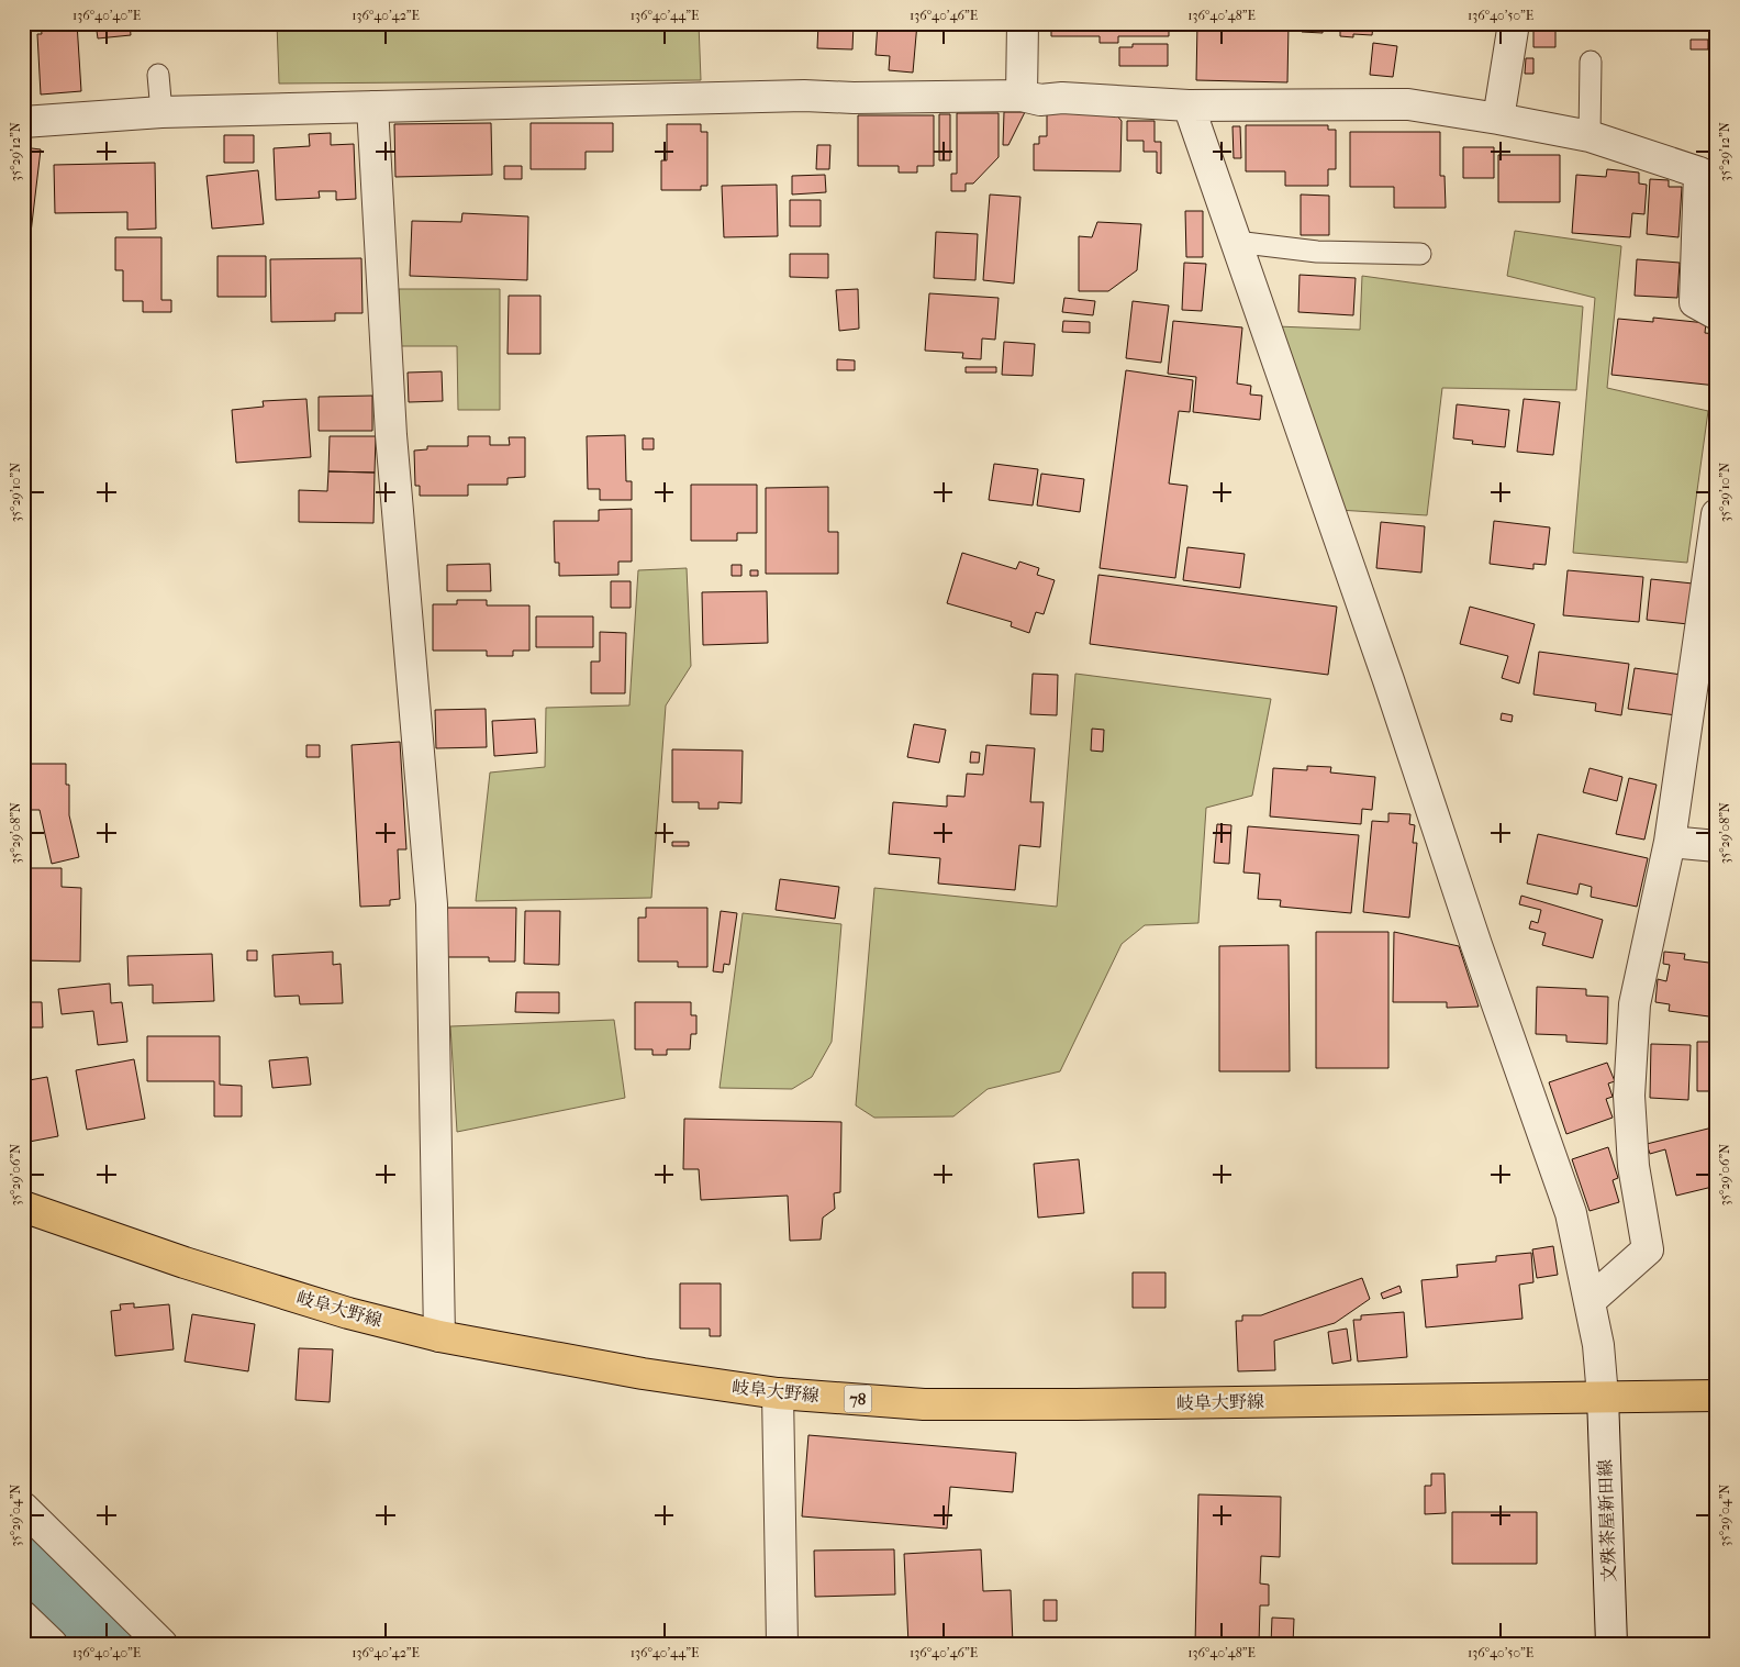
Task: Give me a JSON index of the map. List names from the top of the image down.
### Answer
{
  "streets": {
    "main road": ["岐阜大野線", "78"],
    "street": ["文殊茶屋新田線"]
  },
  "crossings": [
    ["岐阜大野線", "文殊茶屋新田線"]
  ],
  "coordinates": [
    "136°40'40\"E",
    "136°40'42\"E",
    "136°40'44\"E",
    "136°40'46\"E",
    "136°40'48\"E",
    "136°40'50\"E",
    "35°29'12\"N",
    "35°29'10\"N",
    "35°29'08\"N",
    "35°29'06\"N",
    "35°29'04\"N"
  ]
}
